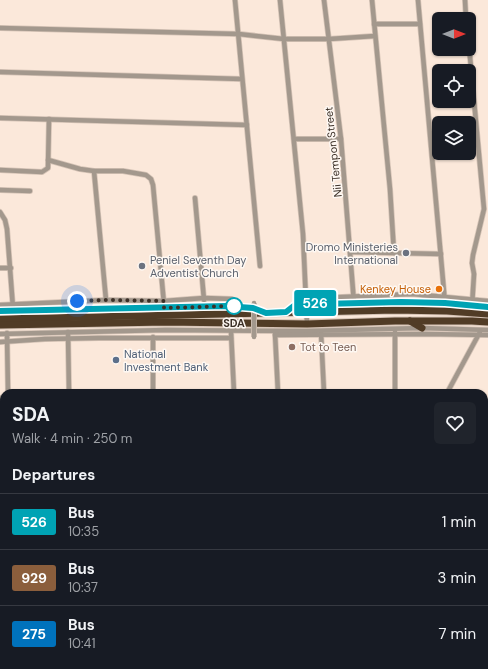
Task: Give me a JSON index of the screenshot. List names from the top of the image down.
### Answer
{
  "streets": {
    "street": ["Nii Tempon Street"]
  },
  "places": [
    "Dromo Ministeries International",
    "Peniel Seventh Day Adventist Church",
    "Kenkey House",
    "SDA",
    "Tot to Teen",
    "National Investment Bank"
  ],
  "lines": ["bus line 526"],
  "north": "right",
  "page": {
    "on_map": "526",
    "heading": [
      ["SDA", "Walk · 4 min · 250 m"],
      "Departures"
    ],
    "list": [
      {
        "mark": "526",
        "name": "Bus",
        "note": "10:35",
        "value": "1 min"
      },
      {
        "mark": "929",
        "name": "Bus",
        "note": "10:37",
        "value": "3 min"
      },
      {
        "mark": "275",
        "name": "Bus",
        "note": "10:41",
        "value": "7 min"
      }
    ]
  }
}
